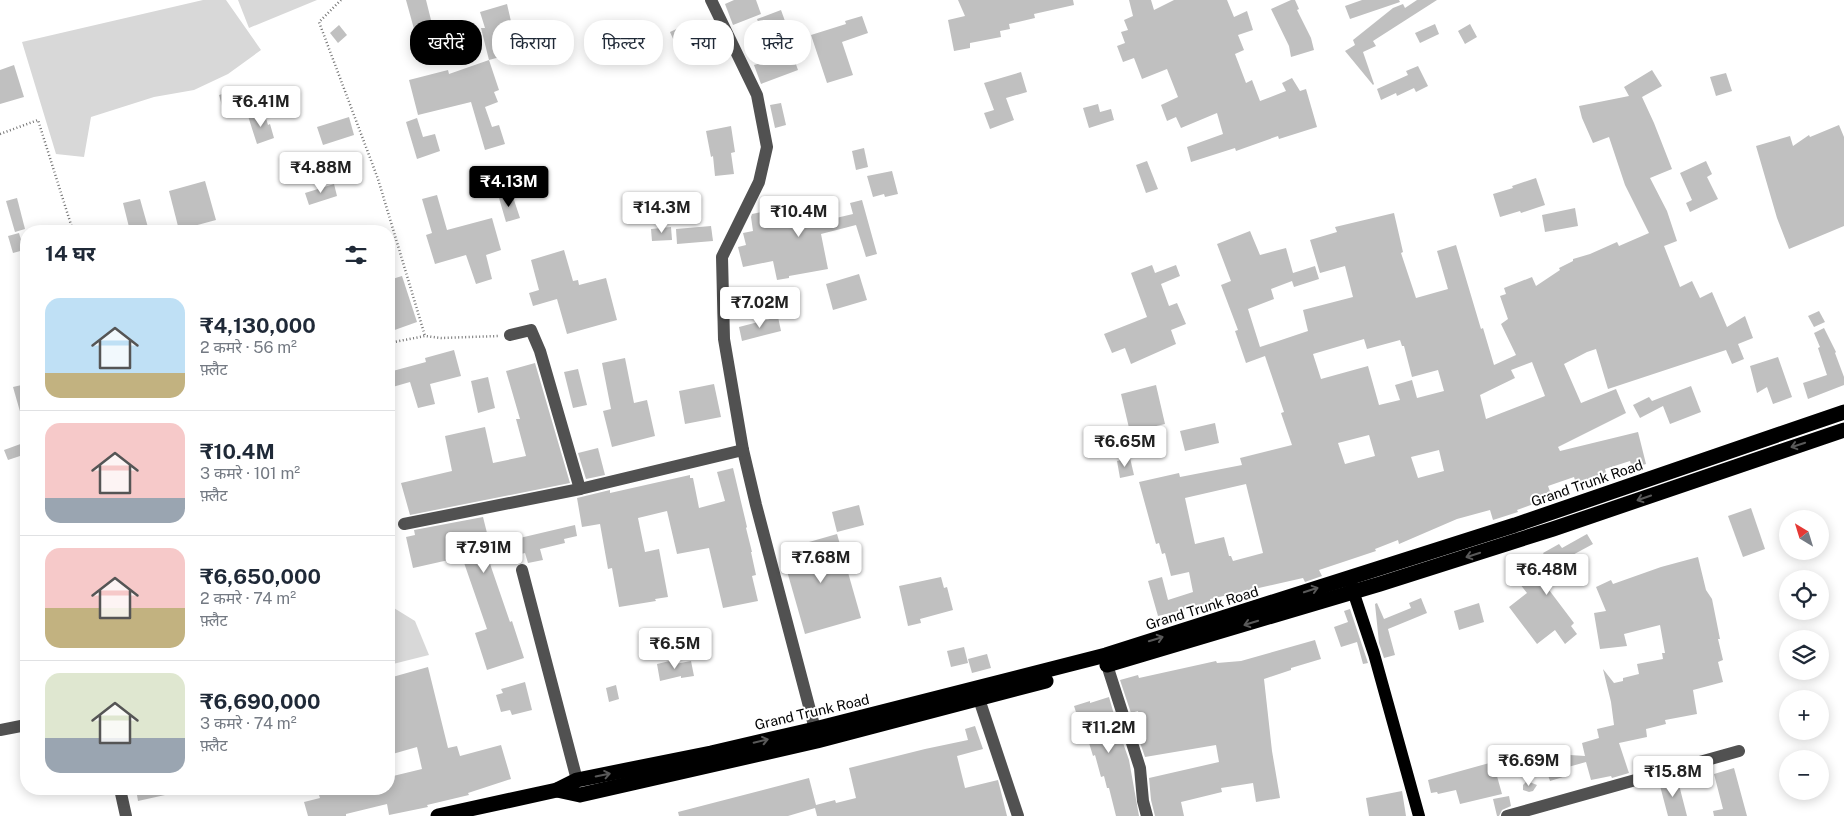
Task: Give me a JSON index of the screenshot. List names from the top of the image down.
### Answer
{
  "streets": {
    "highway": ["Grand Trunk Road"]
  },
  "north": "top left",
  "page": {
    "chip": [
      "खरीदें",
      "किराया",
      "फ़िल्टर",
      "नया",
      "फ़्लैट"
    ],
    "price": [
      "₹6.41M",
      "₹4.88M",
      "₹4.13M",
      "₹14.3M",
      "₹10.4M",
      "₹7.02M",
      "₹6.65M",
      "₹7.91M",
      "₹7.68M",
      "₹6.48M",
      "₹6.5M",
      "₹11.2M",
      "₹6.69M",
      "₹15.8M"
    ],
    "heading": "14 घर",
    "list": [
      {
        "name": "₹4,130,000",
        "note": "2 कमरे · 56 m² · फ़्लैट"
      },
      {
        "name": "₹10.4M",
        "note": "3 कमरे · 101 m² · फ़्लैट"
      },
      {
        "name": "₹6,650,000",
        "note": "2 कमरे · 74 m² · फ़्लैट"
      },
      {
        "name": "₹6,690,000",
        "note": "3 कमरे · 74 m² · फ़्लैट"
      }
    ],
    "map_buttons": ["+", "−"]
  }
}
